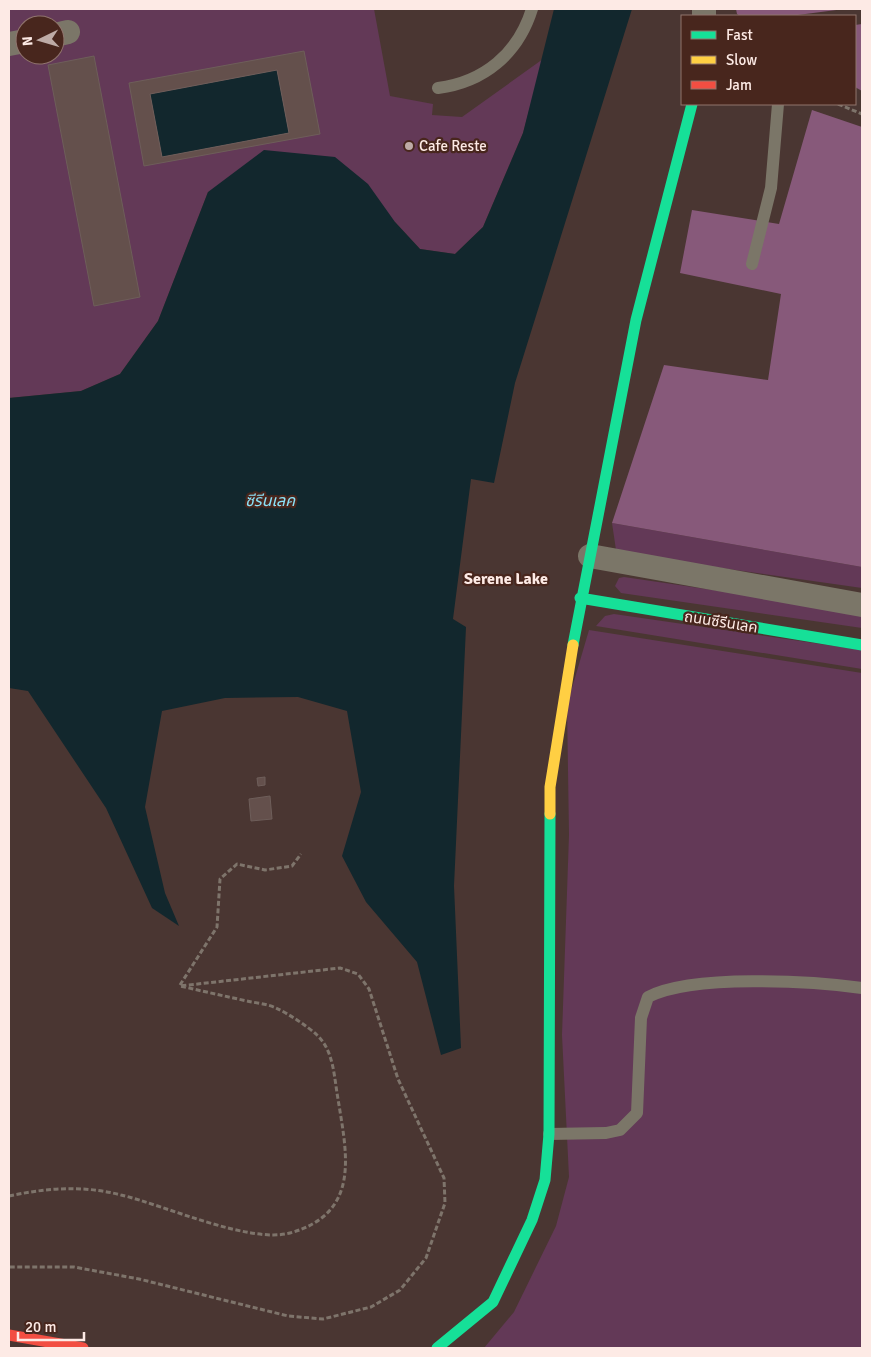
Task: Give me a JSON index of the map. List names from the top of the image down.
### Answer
{
  "streets": {
    "street": ["ถนนซีรีนเลค"]
  },
  "districts": ["Serene Lake"],
  "water": ["ซีรีนเลค"],
  "places": ["Cafe Reste"],
  "legend": ["Fast", "Slow", "Jam"],
  "scale_bar": "20 m",
  "north": "left"
}
